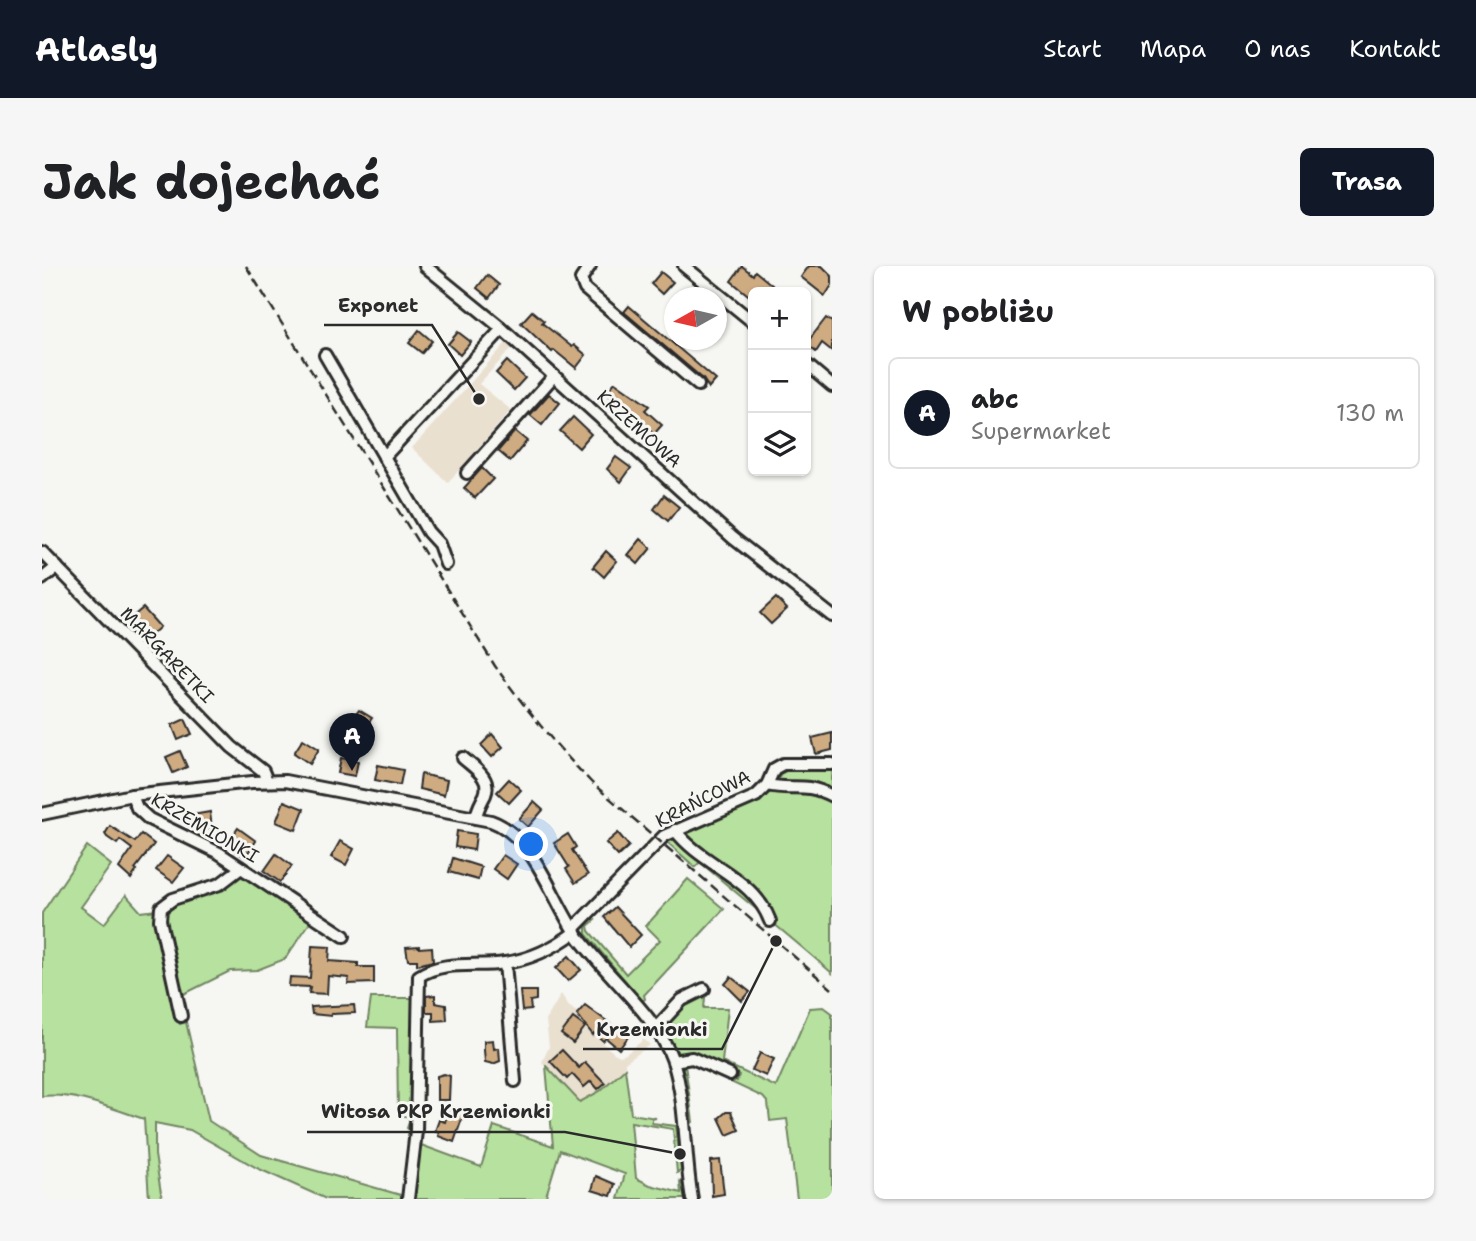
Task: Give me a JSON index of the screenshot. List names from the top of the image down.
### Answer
{
  "streets": {
    "street": [
      "KRZEMOWA",
      "MARGARETKI",
      "KRAŃCOWA",
      "KRZEMIONKI"
    ]
  },
  "places": ["Exponet", "Krzemionki", "Witosa PKP Krzemionki"],
  "north": "left",
  "page": {
    "header": "Atlasly",
    "nav": [
      "Start",
      "Mapa",
      "O nas",
      "Kontakt"
    ],
    "buttons": "Trasa",
    "title": "Jak dojechać",
    "heading": "W pobliżu",
    "map_buttons": ["+", "−"],
    "list": [
      {
        "mark": "A",
        "name": "abc",
        "note": "Supermarket",
        "value": "130 m"
      }
    ],
    "pins": "A"
  }
}
